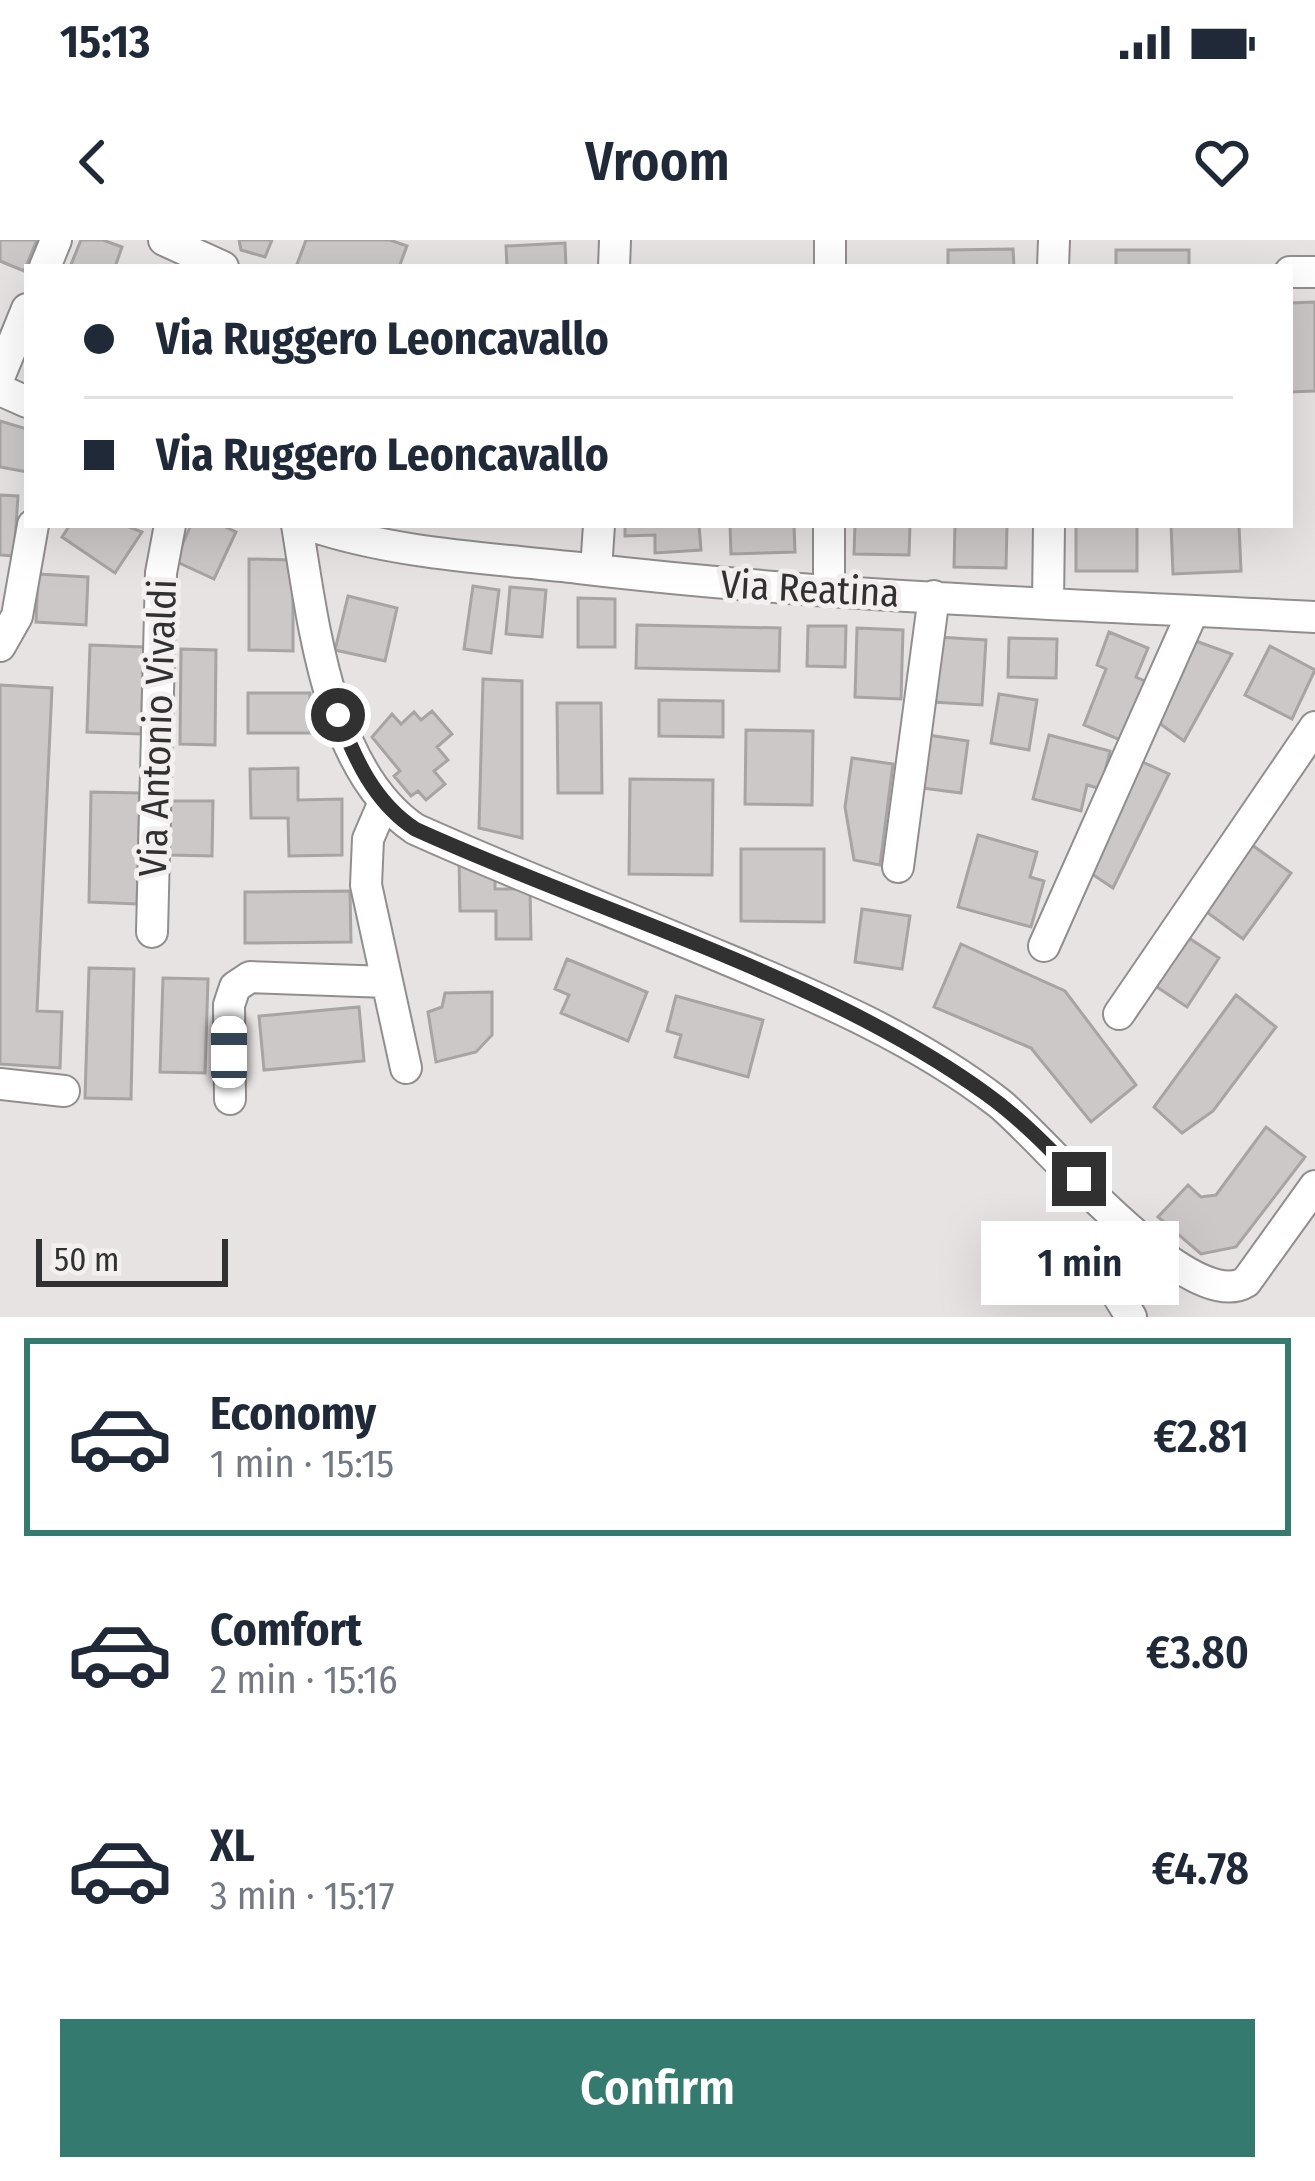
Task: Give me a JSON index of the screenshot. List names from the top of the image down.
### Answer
{
  "streets": {
    "street": ["Via Reatina", "Via Antonio Vivaldi"]
  },
  "scale_bar": "50 m",
  "page": {
    "status": "15:13",
    "header": "Vroom",
    "banner": ["Via Ruggero Leoncavallo", "Via Ruggero Leoncavallo"],
    "bubble": "1 min",
    "scale": "50 m",
    "list": [
      {
        "name": "Economy",
        "note": "1 min · 15:15",
        "value": "€2.81"
      },
      {
        "name": "Comfort",
        "note": "2 min · 15:16",
        "value": "€3.80"
      },
      {
        "name": "XL",
        "note": "3 min · 15:17",
        "value": "€4.78"
      }
    ],
    "buttons": "Confirm"
  }
}
